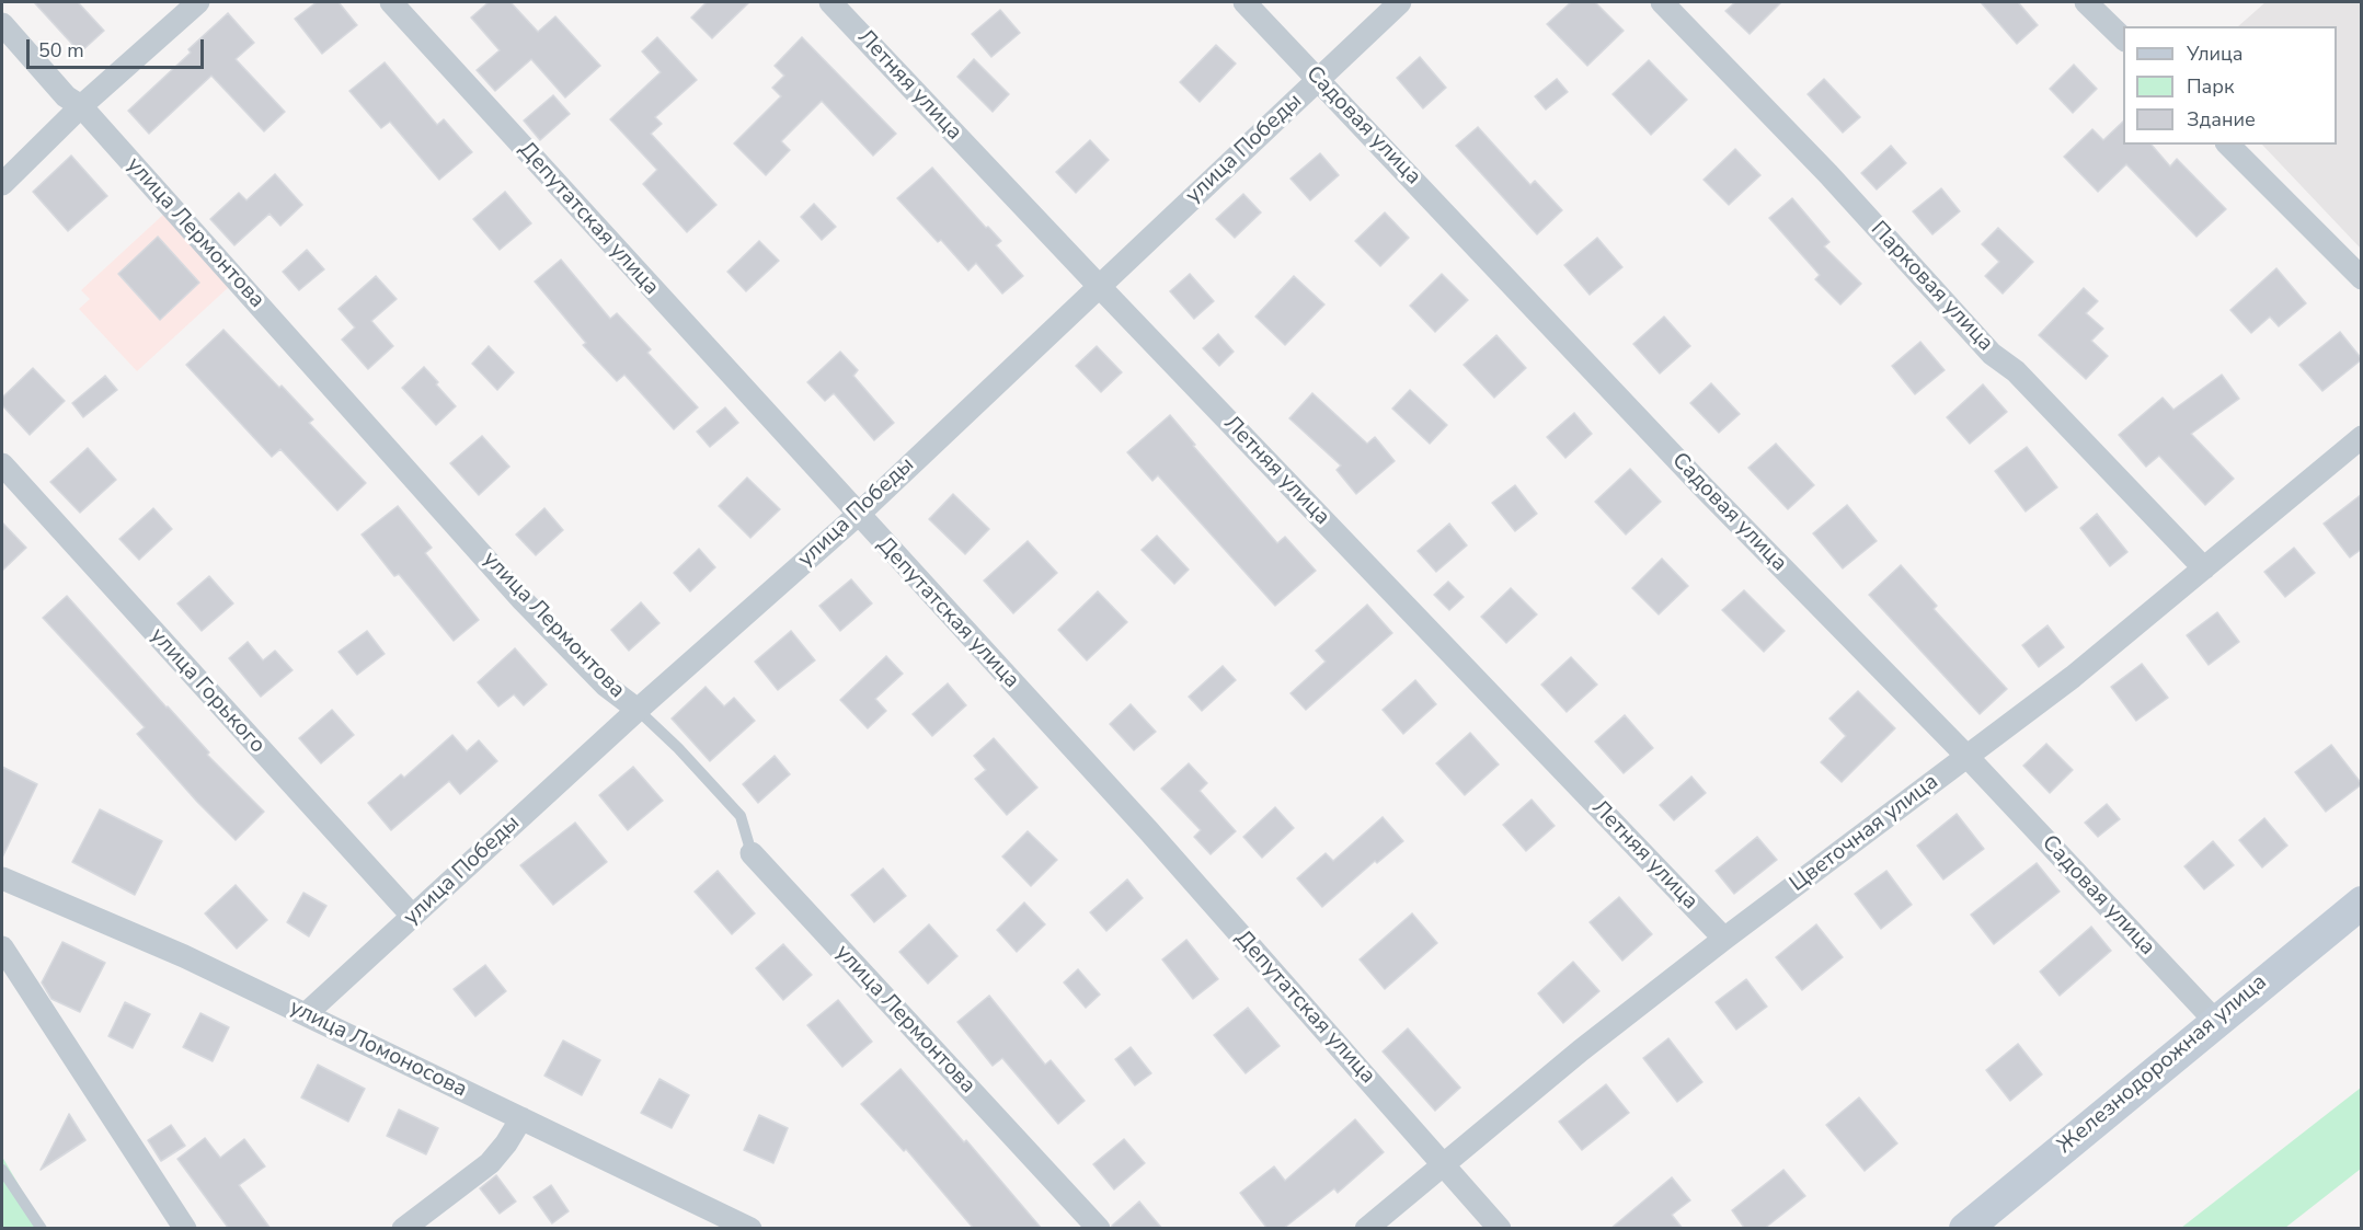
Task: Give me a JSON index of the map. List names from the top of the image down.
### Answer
{
  "streets": {
    "main road": ["Железнодорожная улица"],
    "street": [
      "Летняя улица",
      "Садовая улица",
      "улица Победы",
      "Депутатская улица",
      "улица Лермонтова",
      "Парковая улица",
      "улица Горького",
      "Цветочная улица",
      "улица Ломоносова"
    ]
  },
  "crossings": [
    ["Летняя улица", "улица Победы"],
    ["Летняя улица", "Цветочная улица"],
    ["Садовая улица", "улица Победы"],
    ["Садовая улица", "Цветочная улица"],
    ["Садовая улица", "Железнодорожная улица"],
    ["улица Победы", "Депутатская улица"],
    ["улица Победы", "улица Лермонтова"],
    ["улица Победы", "улица Горького"],
    ["улица Победы", "улица Ломоносова"],
    ["Депутатская улица", "Цветочная улица"],
    ["Парковая улица", "Цветочная улица"]
  ],
  "legend": ["Улица", "Парк", "Здание"],
  "scale_bar": "50 m"
}
